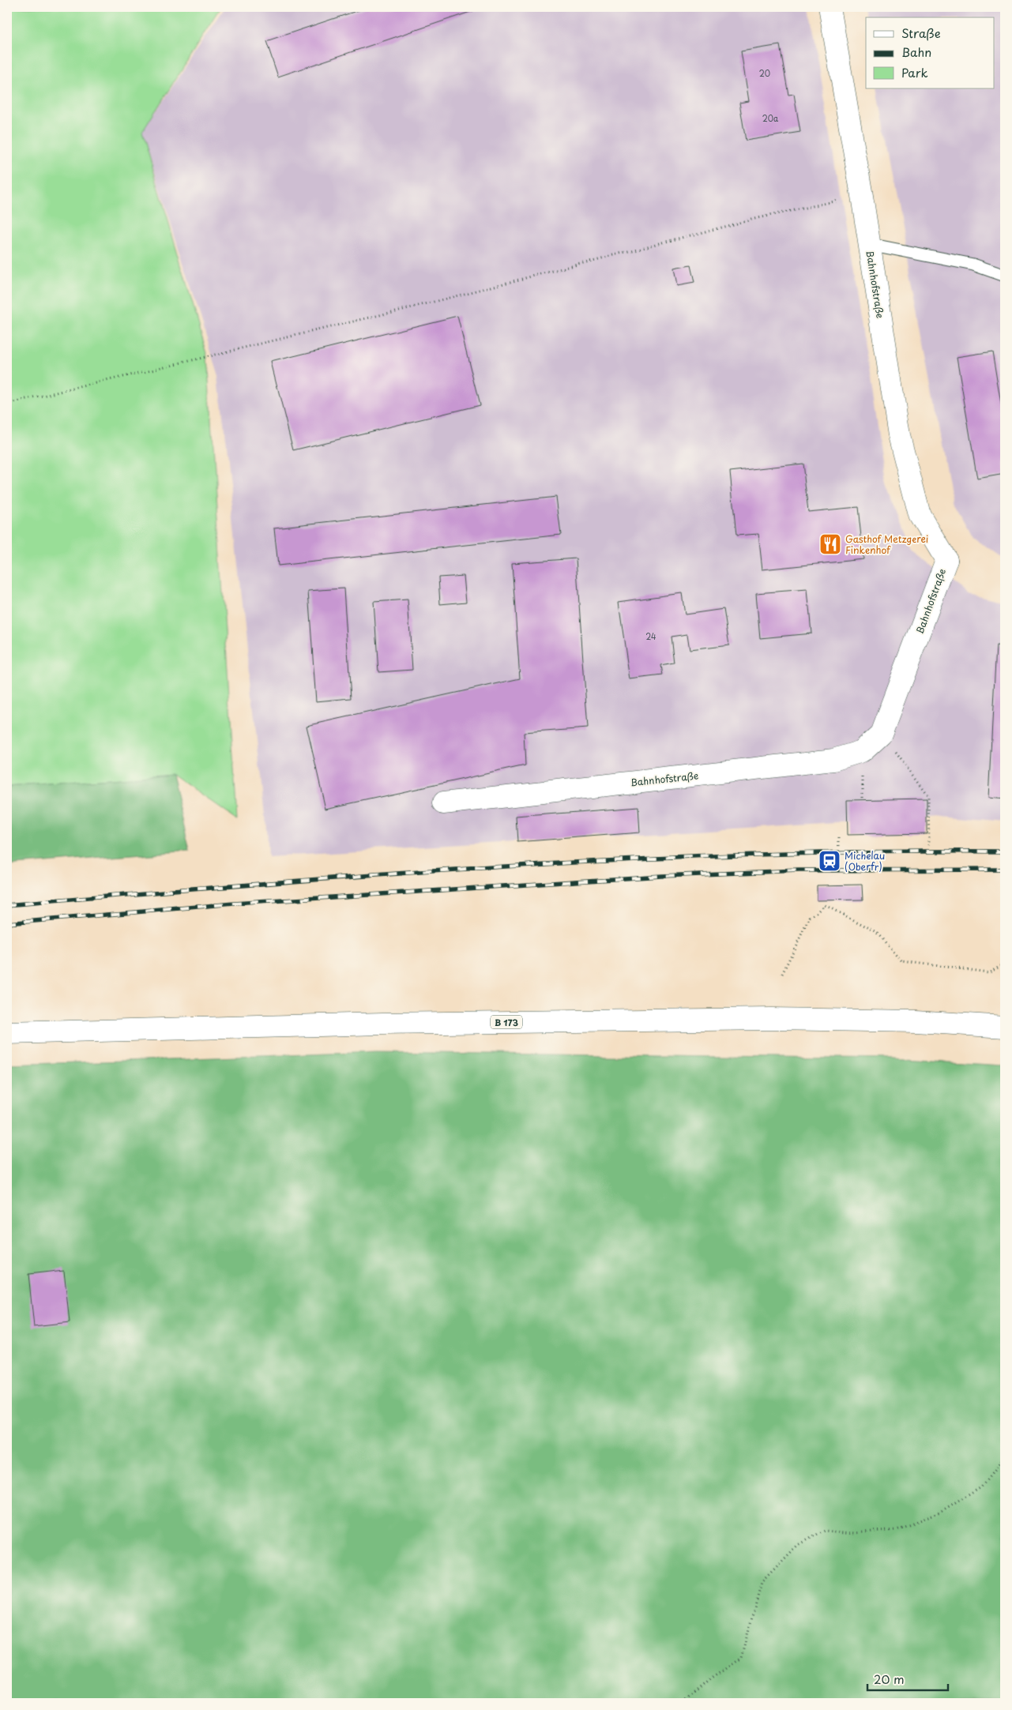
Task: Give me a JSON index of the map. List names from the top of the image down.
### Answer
{
  "streets": {
    "street": ["Bahnhofstraße", "B 173"]
  },
  "places": {
    "restaurant": ["Gasthof Metzgerei Finkenhof"],
    "station": ["Michelau (Oberfr)"]
  },
  "house_numbers": ["20", "20a", "24"],
  "legend": ["Straße", "Bahn", "Park"],
  "scale_bar": "20 m"
}
